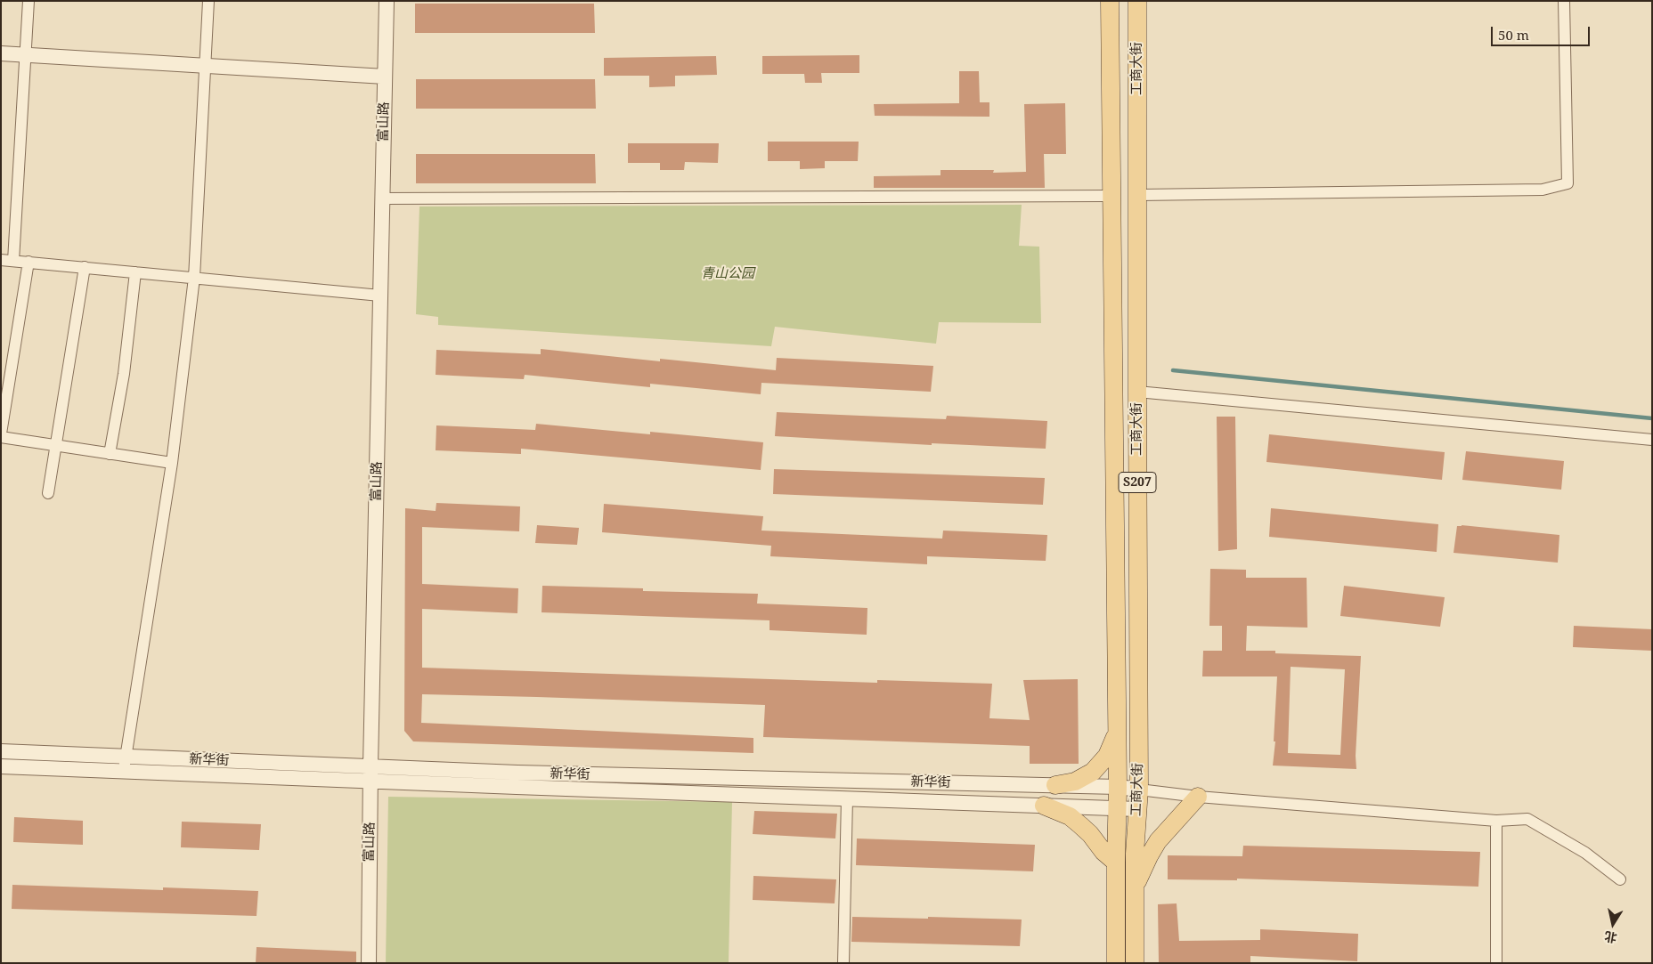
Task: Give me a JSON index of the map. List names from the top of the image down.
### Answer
{
  "streets": {
    "main road": ["工商大街", "S207"],
    "street": ["富山路", "新华街"]
  },
  "crossings": [
    ["工商大街", "新华街"],
    ["富山路", "新华街"]
  ],
  "parks": ["青山公园"],
  "scale_bar": "50 m",
  "north": "bottom"
}
